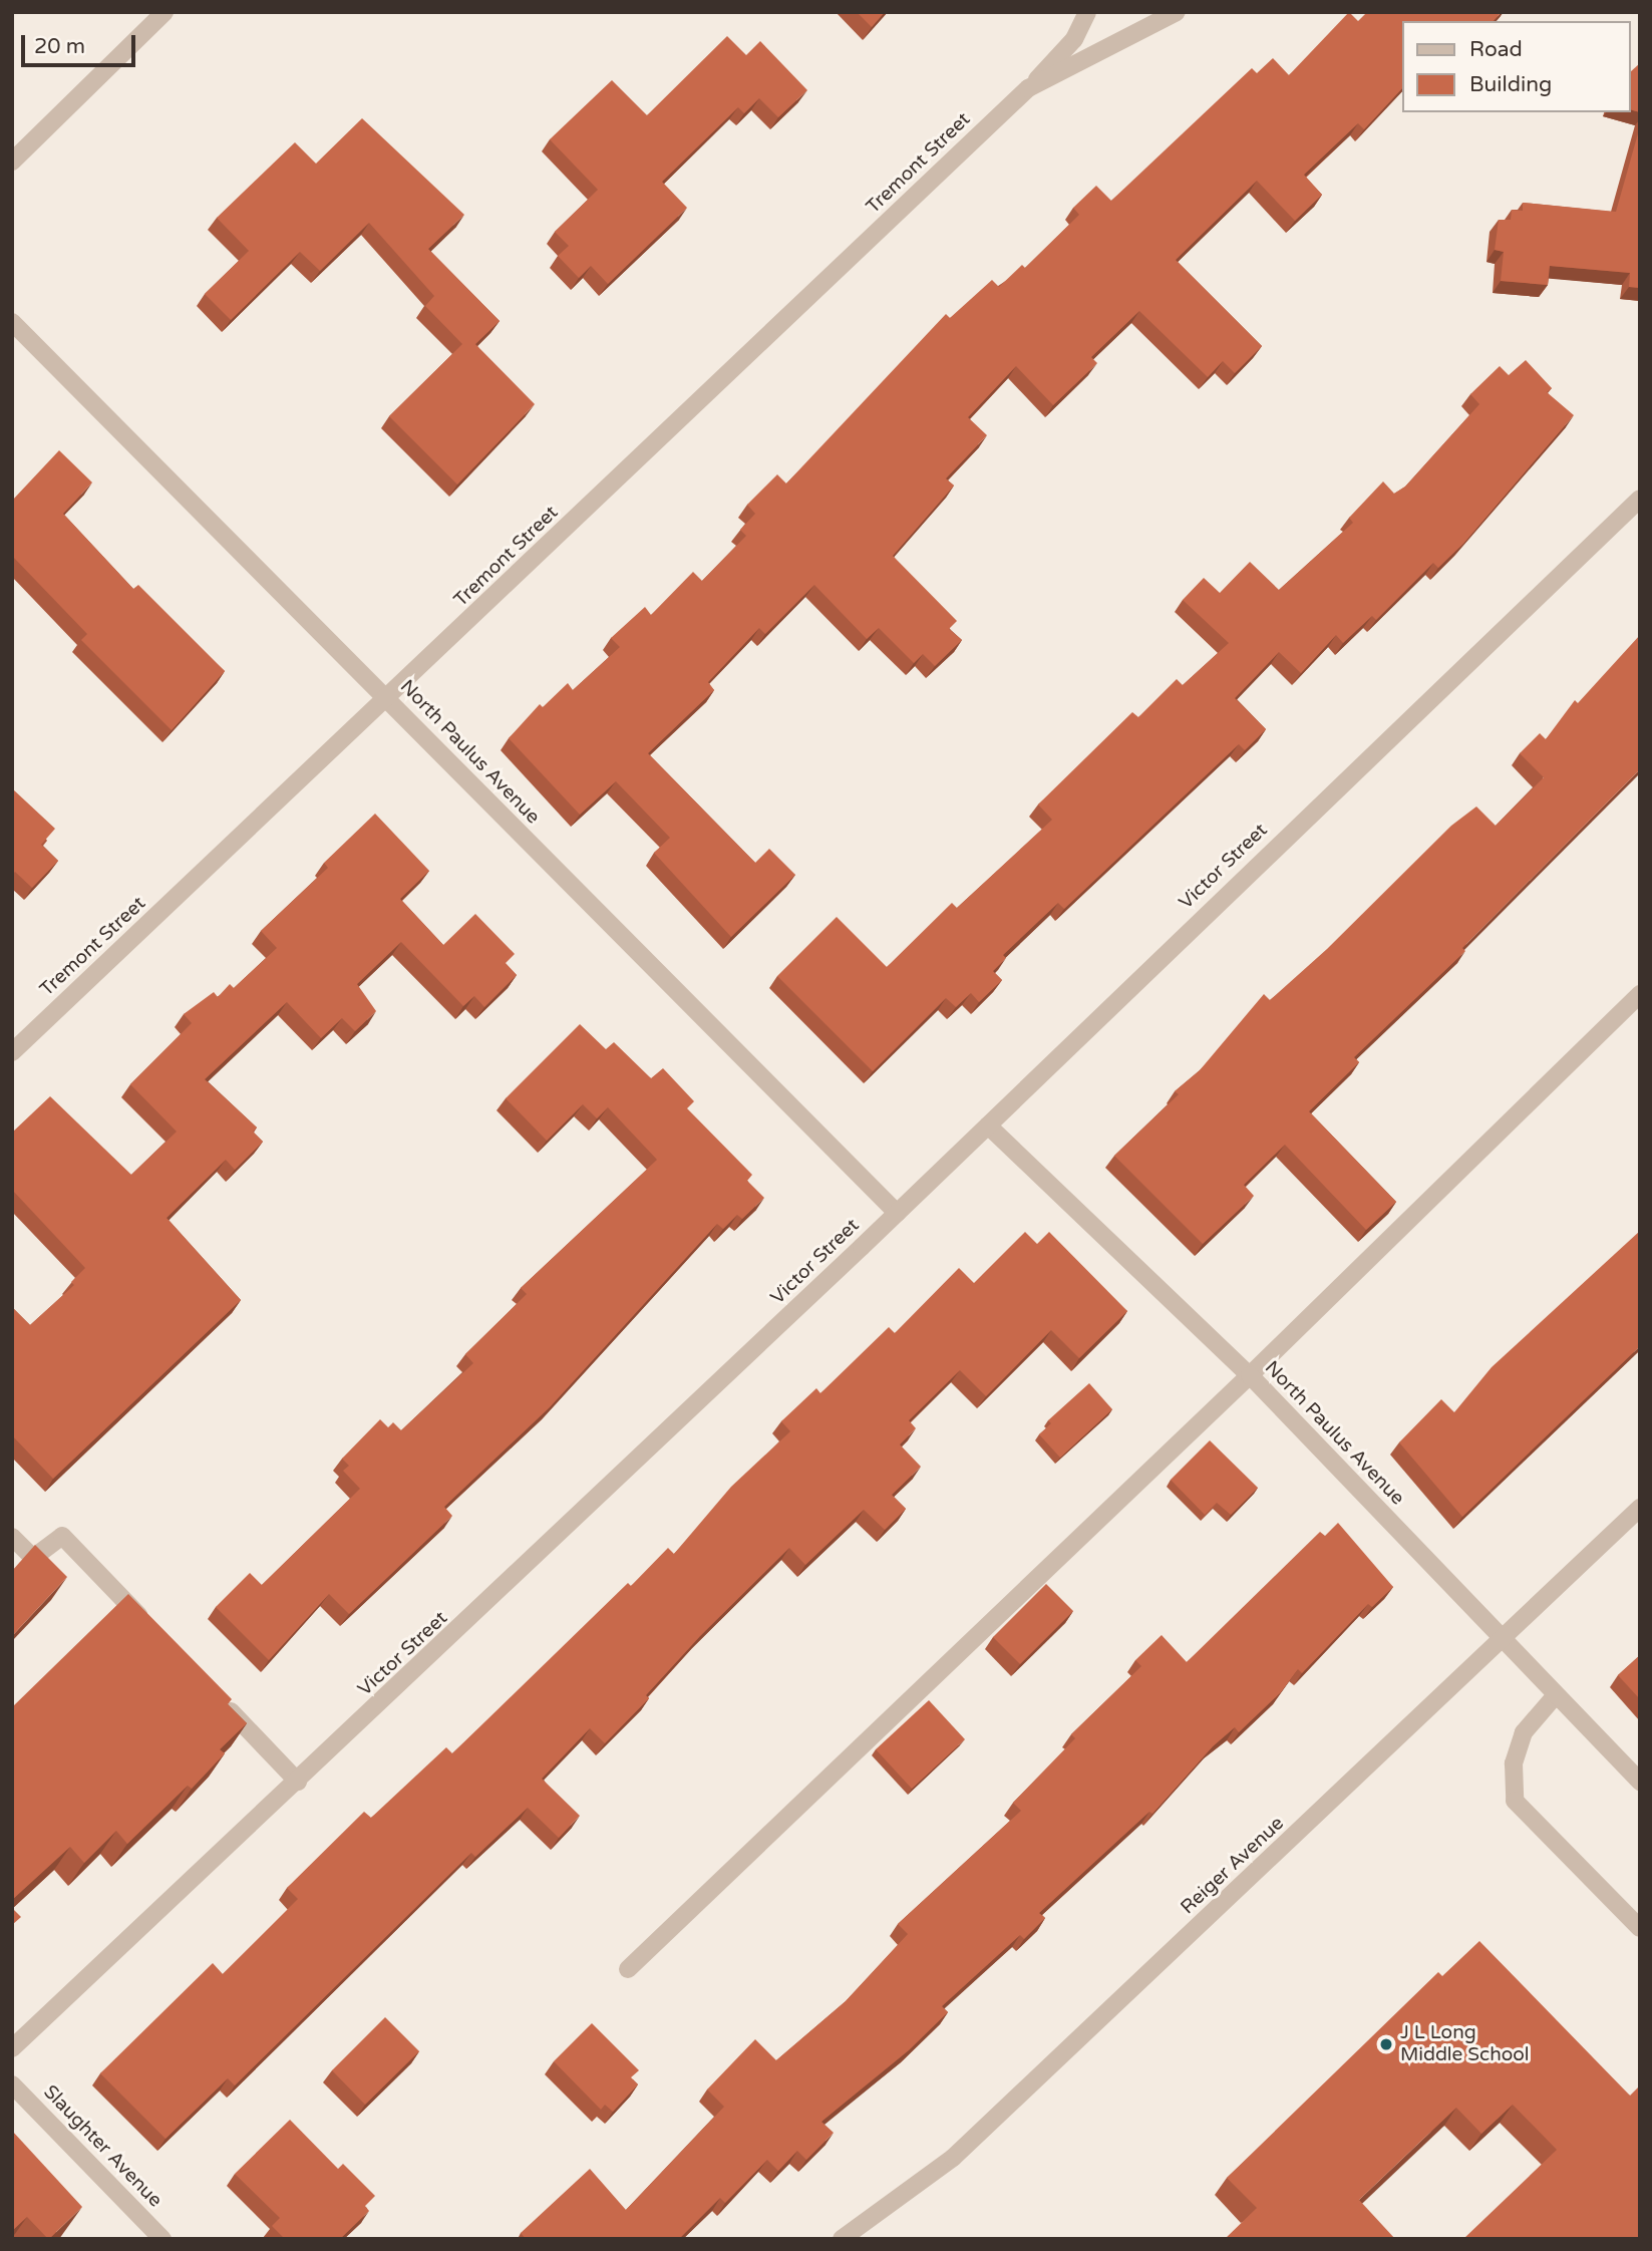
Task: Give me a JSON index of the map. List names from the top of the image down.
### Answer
{
  "streets": {
    "street": [
      "Tremont Street",
      "North Paulus Avenue",
      "Victor Street",
      "Reiger Avenue",
      "Slaughter Avenue"
    ]
  },
  "crossings": [
    ["Tremont Street", "North Paulus Avenue"],
    ["North Paulus Avenue", "Victor Street"],
    ["North Paulus Avenue", "Reiger Avenue"]
  ],
  "places": ["J L Long Middle School"],
  "legend": ["Road", "Building"],
  "scale_bar": "20 m"
}
